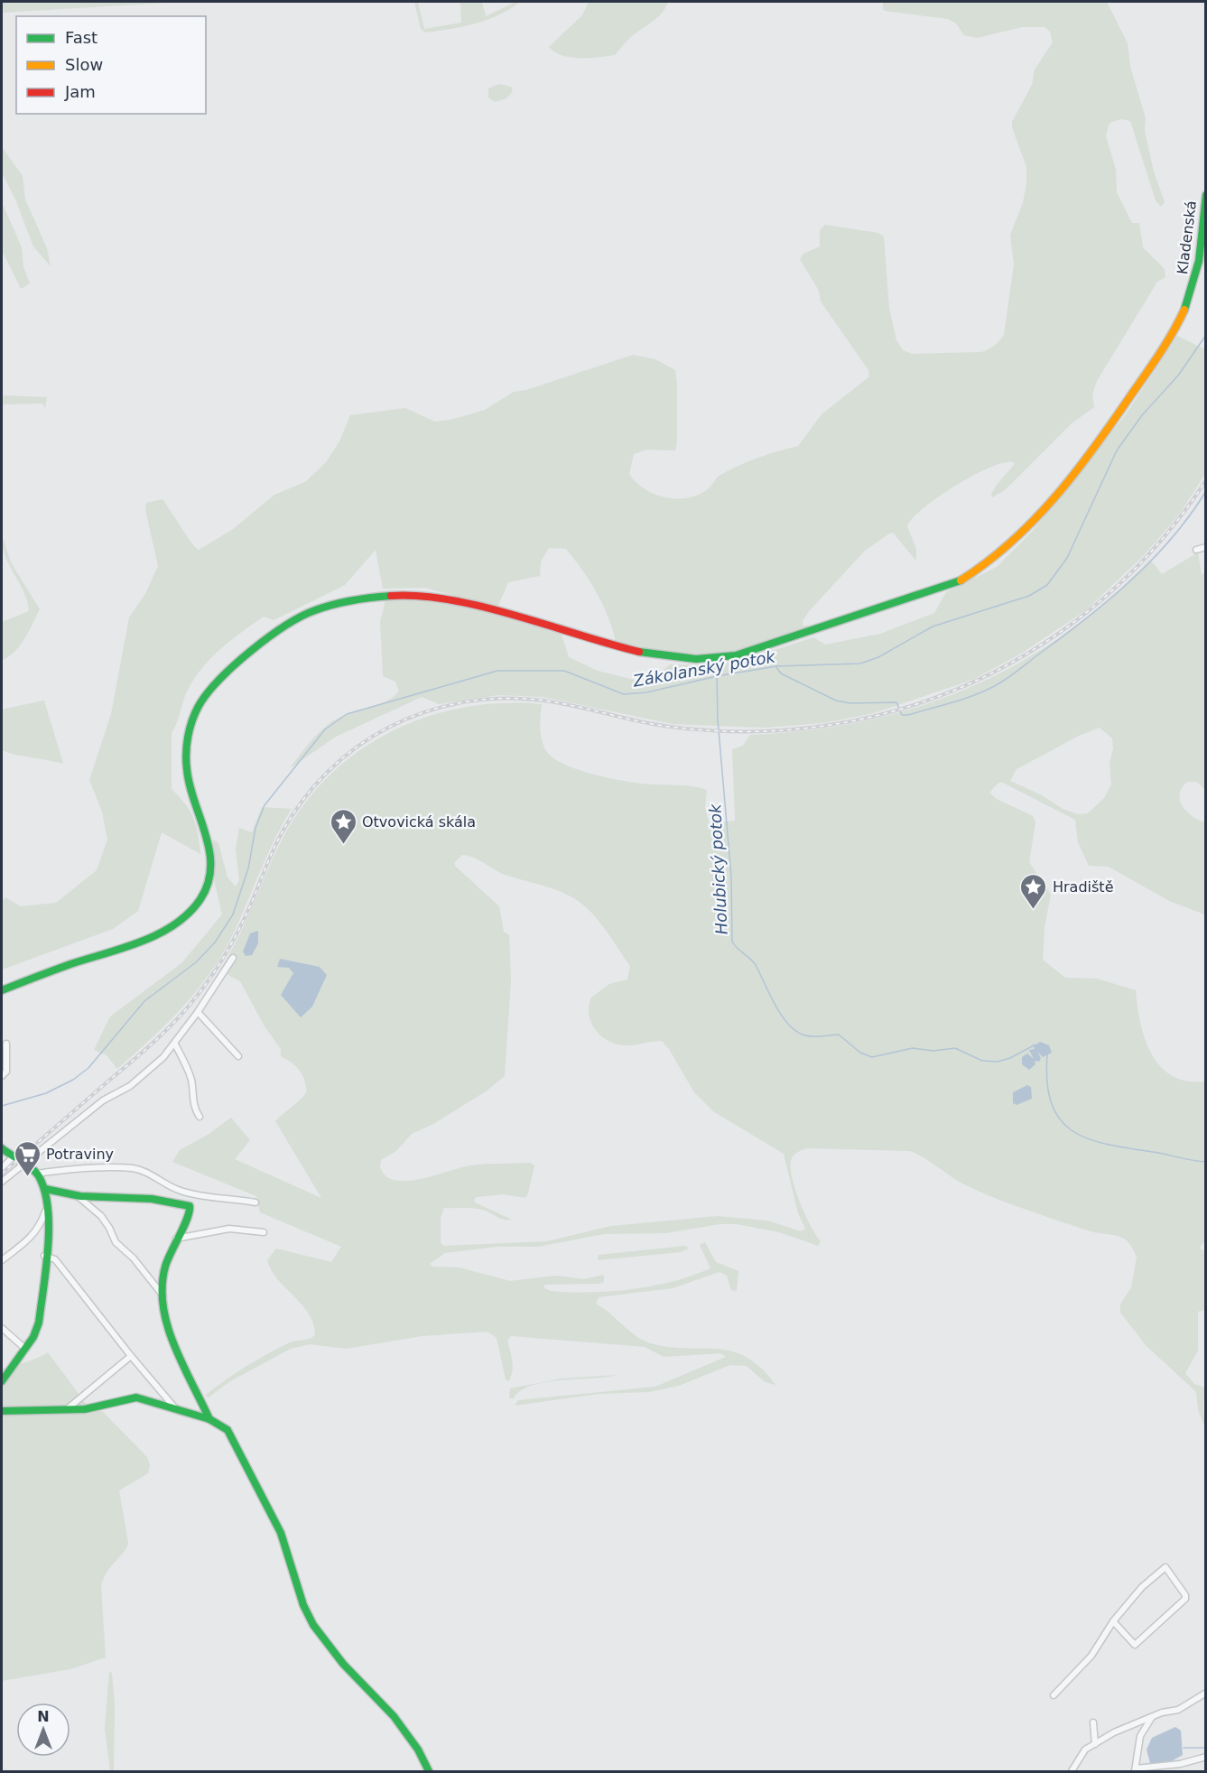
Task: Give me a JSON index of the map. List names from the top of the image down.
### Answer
{
  "streets": {
    "main road": ["Kladenská"]
  },
  "water": ["Zákolanský potok", "Holubický potok"],
  "places": {
    "place": ["Otvovická skála", "Hradiště"],
    "supermarket": ["Potraviny"]
  },
  "legend": ["Fast", "Slow", "Jam"],
  "north": "top"
}
